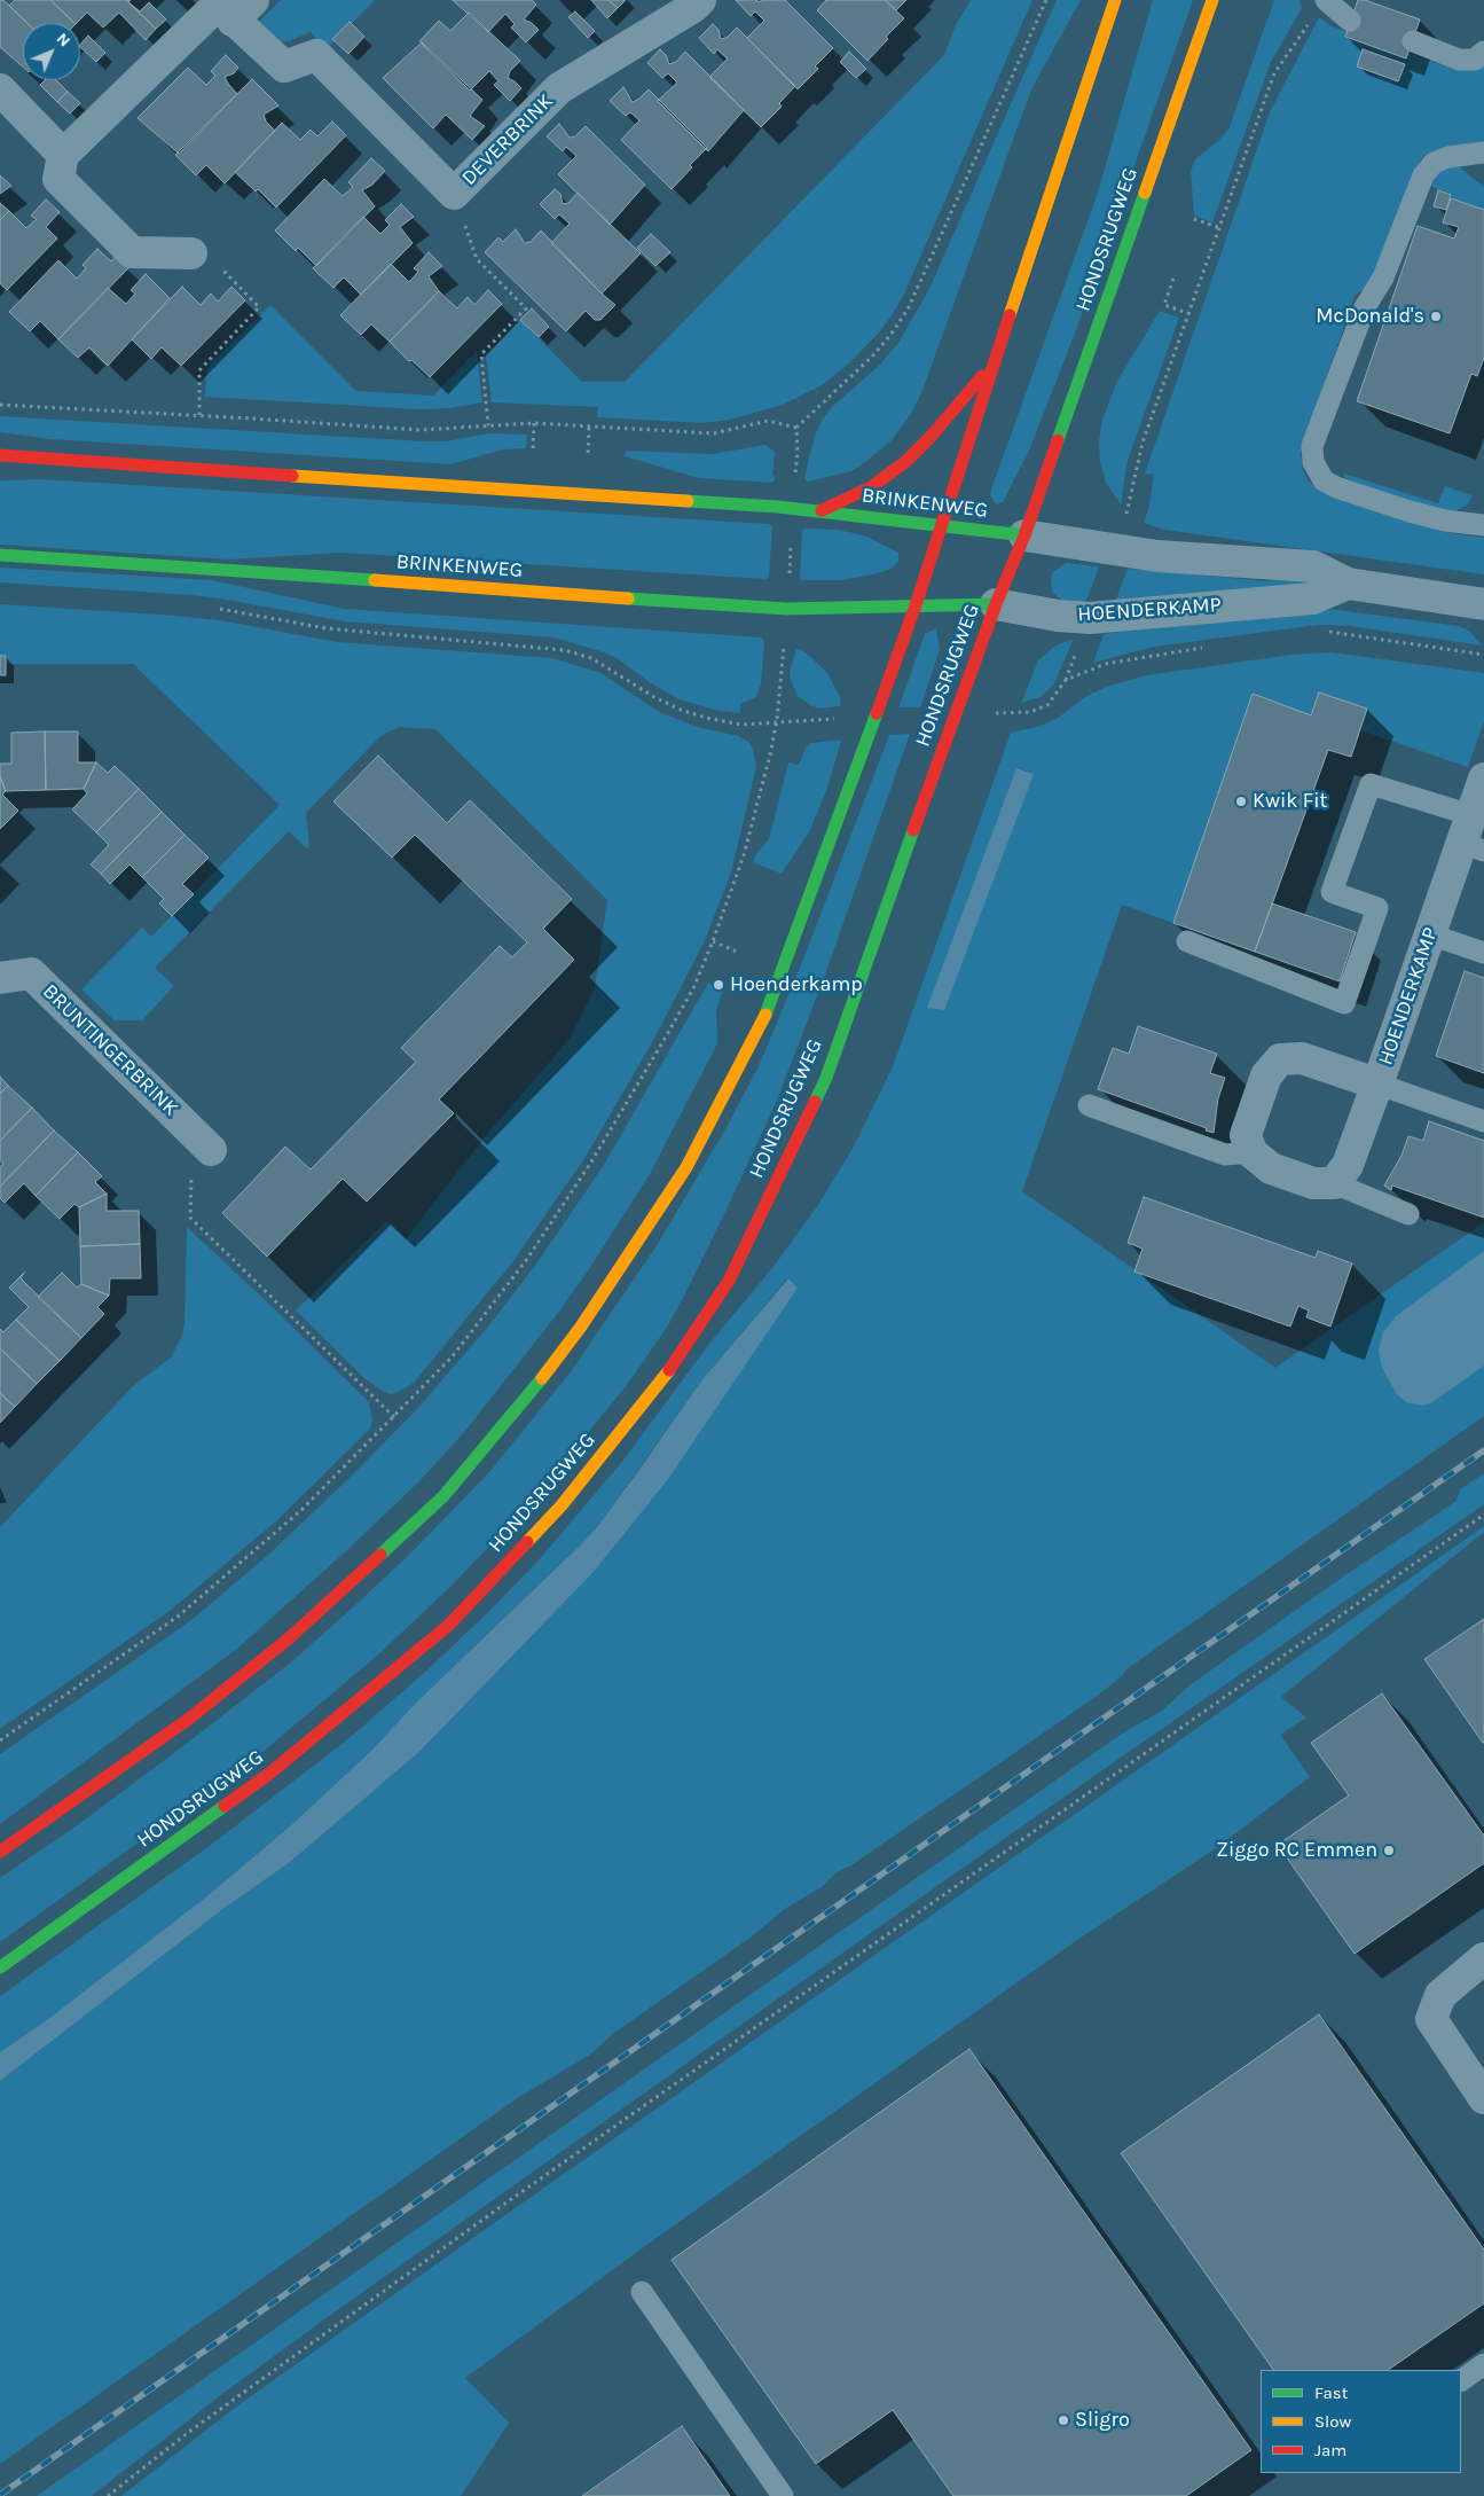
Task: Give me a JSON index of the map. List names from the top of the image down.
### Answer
{
  "streets": {
    "main road": ["HONDSRUGWEG", "BRINKENWEG", "HOENDERKAMP"],
    "street": ["DEVERBRINK", "BRUNTINGERBRINK"]
  },
  "crossings": [
    ["HONDSRUGWEG", "BRINKENWEG"],
    ["HONDSRUGWEG", "HOENDERKAMP"],
    ["BRINKENWEG", "HOENDERKAMP"]
  ],
  "places": [
    "McDonald's",
    "Kwik Fit",
    "Hoenderkamp",
    "Ziggo RC Emmen",
    "Sligro"
  ],
  "legend": ["Fast", "Slow", "Jam"],
  "north": "top right"
}
